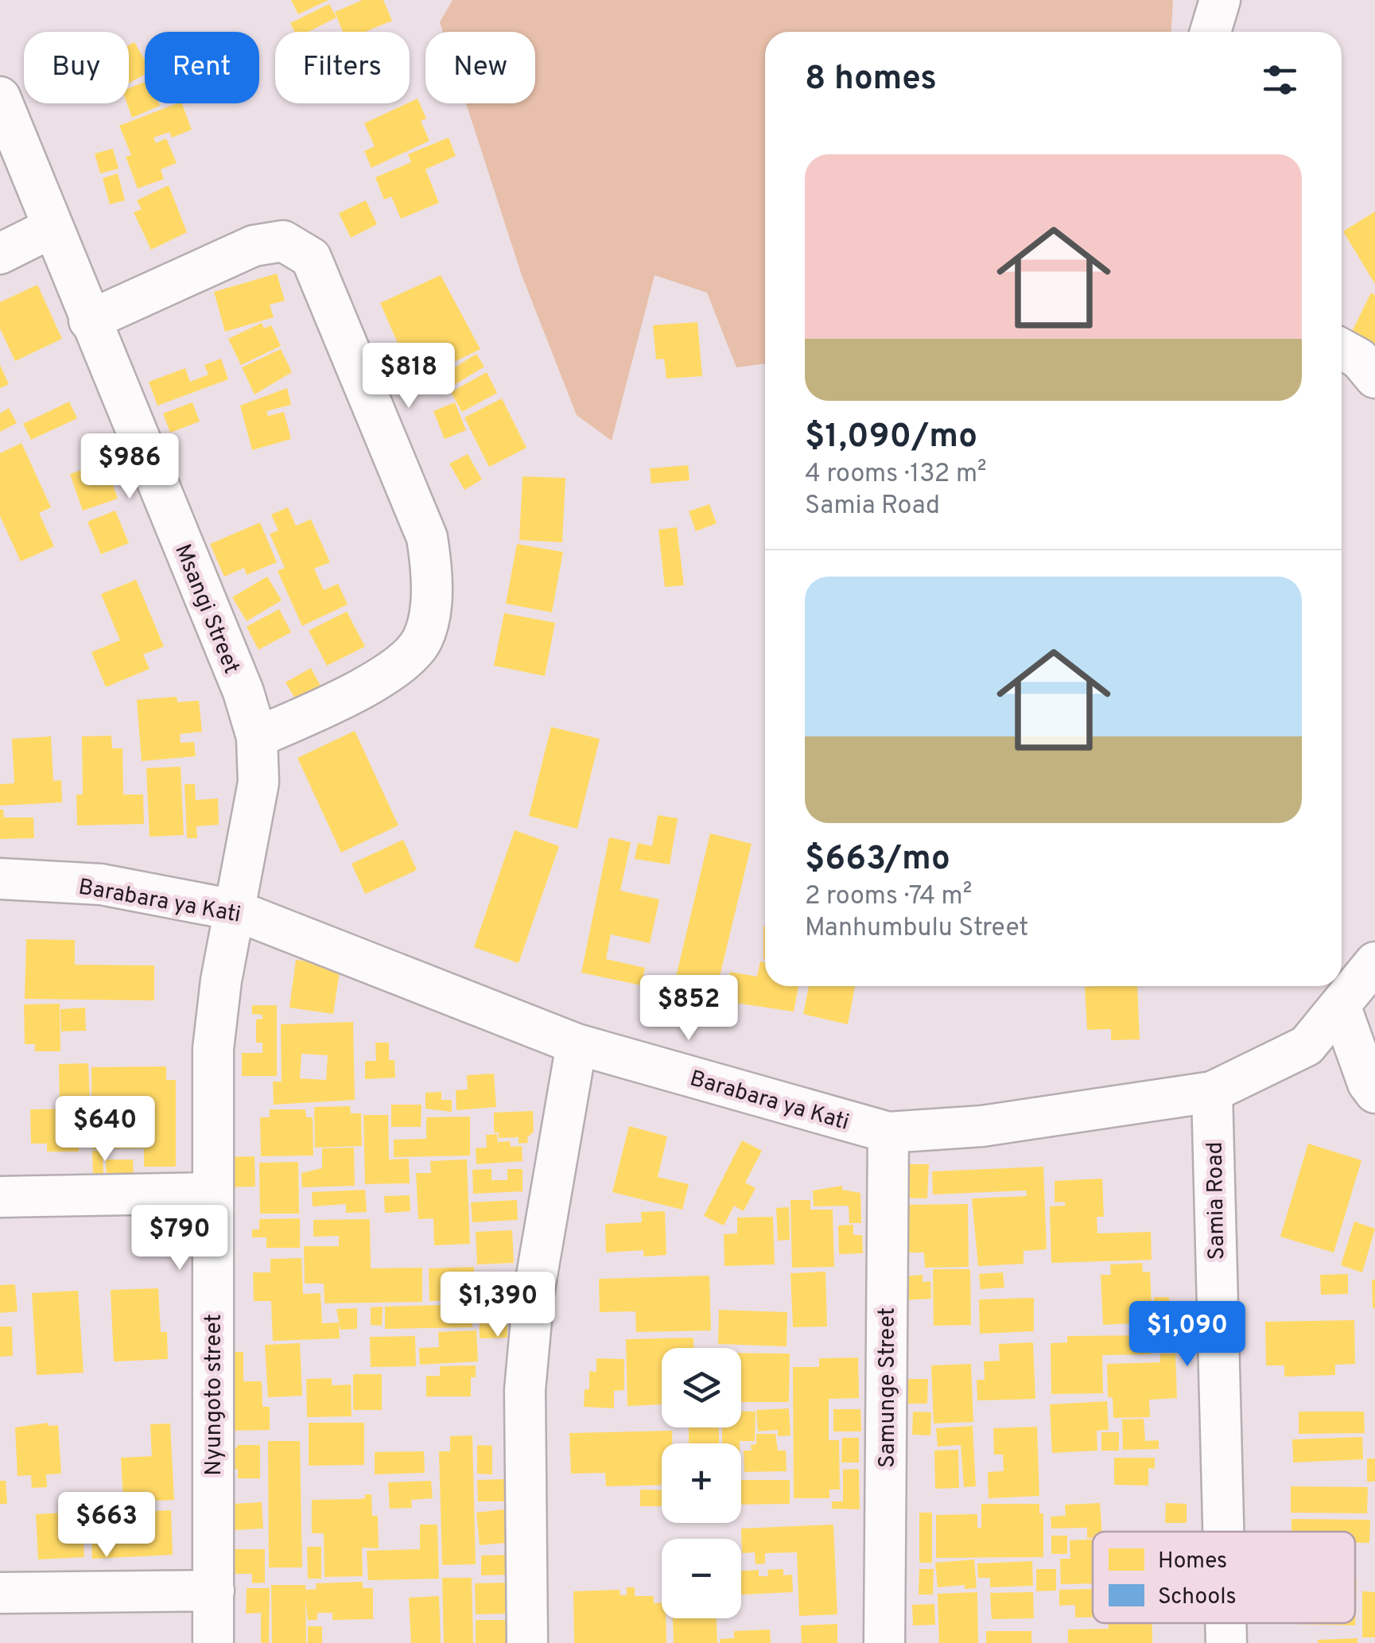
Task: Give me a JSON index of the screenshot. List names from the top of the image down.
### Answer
{
  "streets": {
    "street": [
      "Msangi Street",
      "Barabara ya Kati",
      "Samia Road",
      "Samunge Street",
      "Nyungoto street"
    ]
  },
  "crossings": [
    ["Msangi Street", "Barabara ya Kati"],
    ["Msangi Street", "Nyungoto street"],
    ["Barabara ya Kati", "Samia Road"],
    ["Barabara ya Kati", "Samunge Street"],
    ["Barabara ya Kati", "Nyungoto street"]
  ],
  "legend": ["Homes", "Schools"],
  "page": {
    "chip": [
      "Buy",
      "Rent",
      "Filters",
      "New"
    ],
    "heading": "8 homes",
    "list": [
      {
        "name": "$1,090/mo",
        "note": "4 rooms · 132 m² · Samia Road"
      },
      {
        "name": "$663/mo",
        "note": "2 rooms · 74 m² · Manhumbulu Street"
      }
    ],
    "price": [
      "$818",
      "$986",
      "$852",
      "$640",
      "$790",
      "$1,390",
      "$1,090",
      "$663"
    ],
    "map_buttons": ["+", "−"]
  }
}
